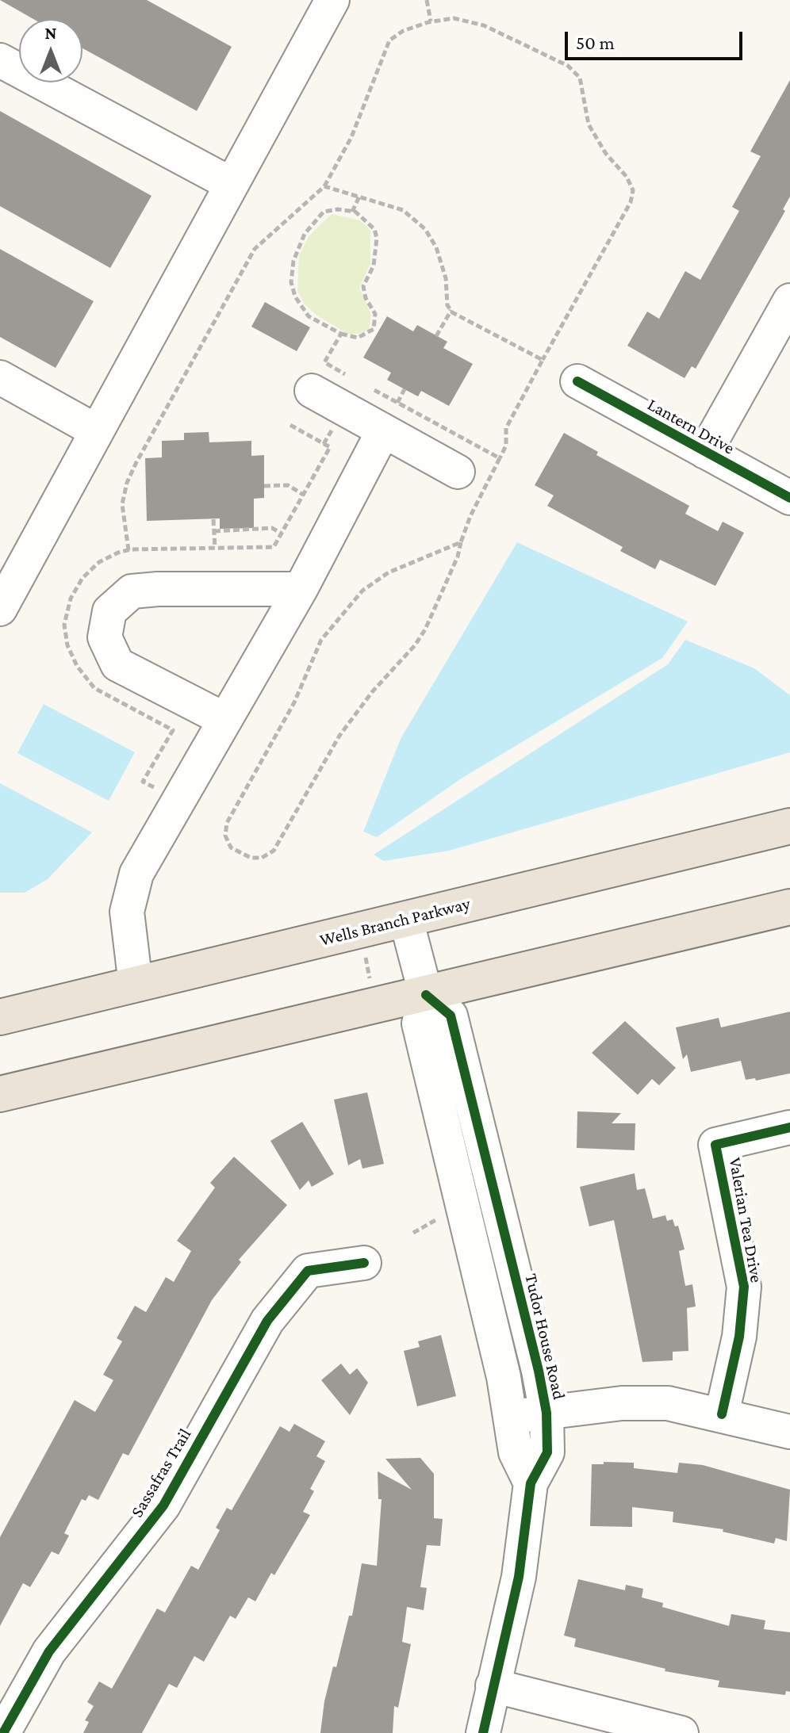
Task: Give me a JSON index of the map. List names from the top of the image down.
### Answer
{
  "streets": {
    "main road": ["Wells Branch Parkway"],
    "street": [
      "Lantern Drive",
      "Valerian Tea Drive",
      "Tudor House Road",
      "Sassafras Trail"
    ]
  },
  "scale_bar": "50 m",
  "north": "top"
}
